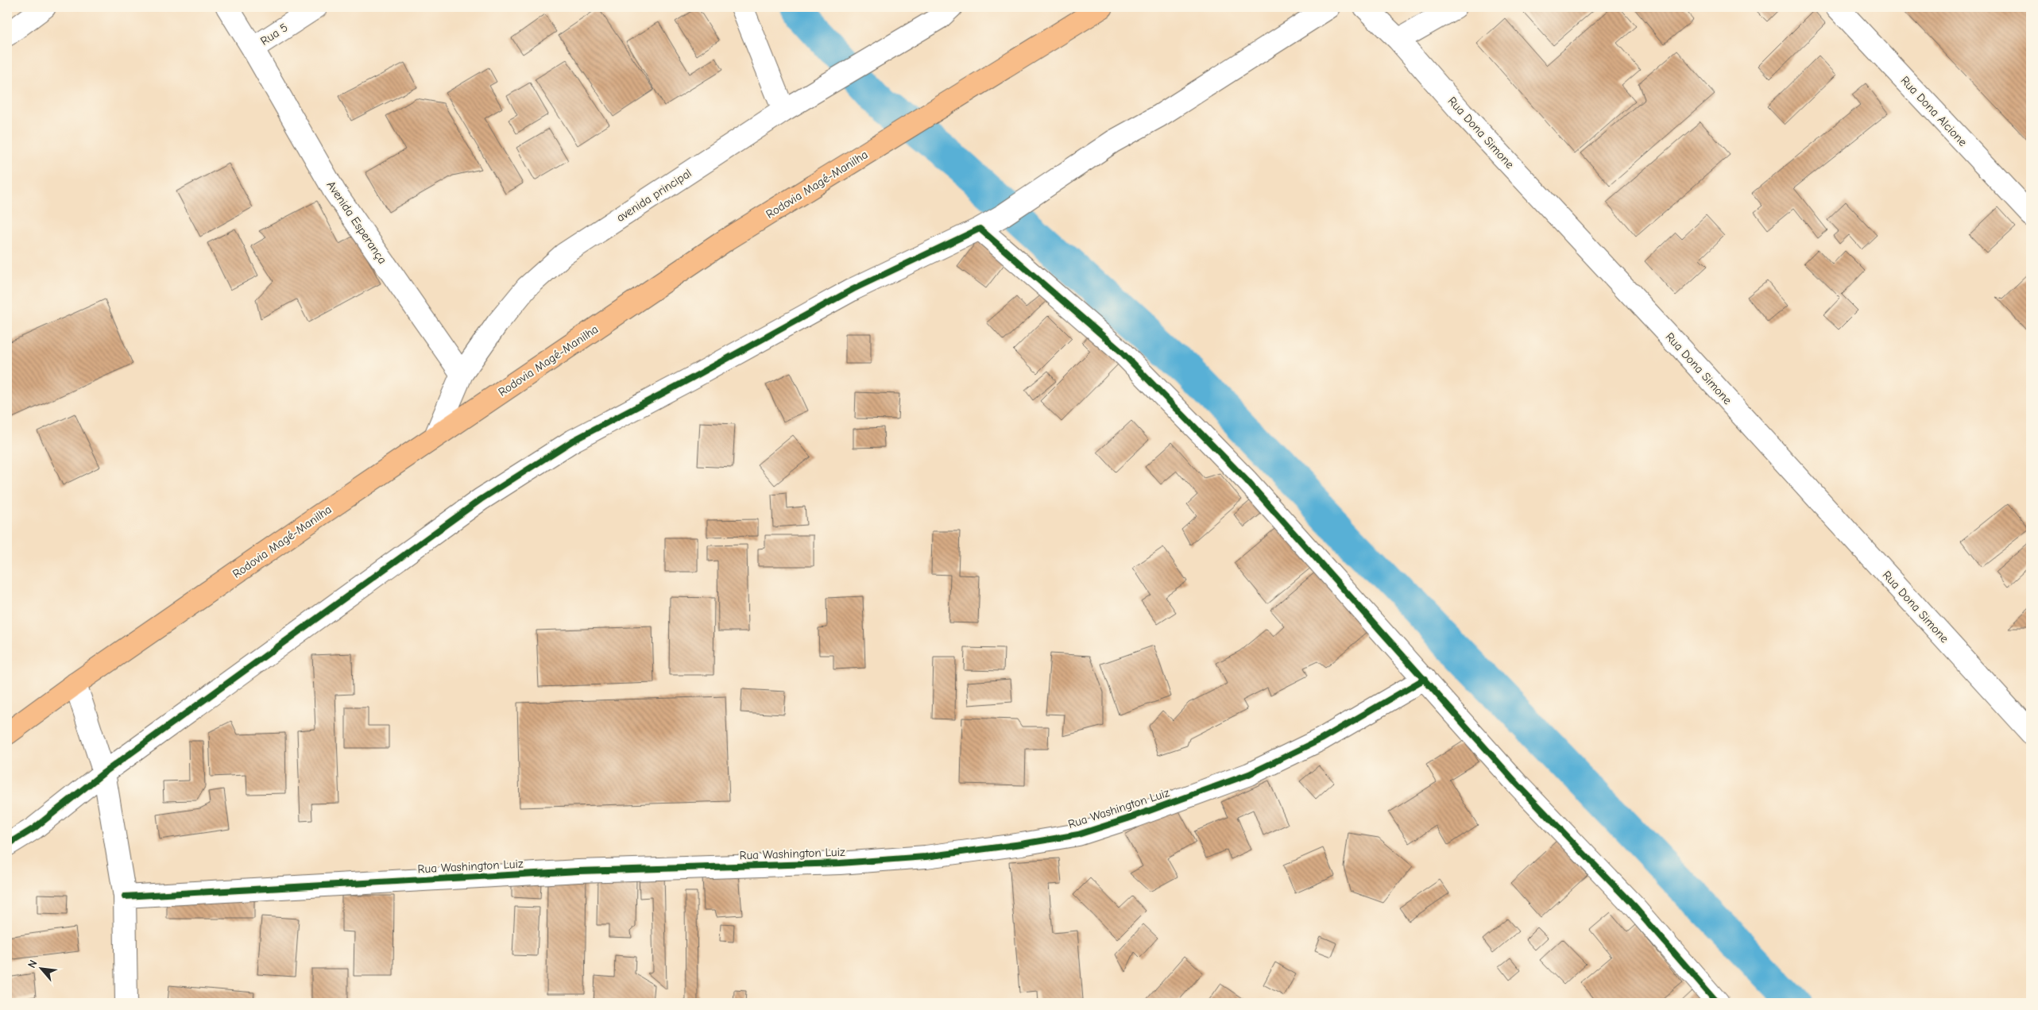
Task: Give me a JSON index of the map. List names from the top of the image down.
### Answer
{
  "streets": {
    "highway": ["Rodovia Magé-Manilha"],
    "street": [
      "Rua 5",
      "Rua Dona Alcione",
      "Rua Dona Simone",
      "avenida principal",
      "Avenida Esperança",
      "Rua Washington Luiz"
    ]
  },
  "crossings": [
    ["Rua 5", "Avenida Esperança"],
    ["avenida principal", "Avenida Esperança"]
  ],
  "north": "top left"
}
